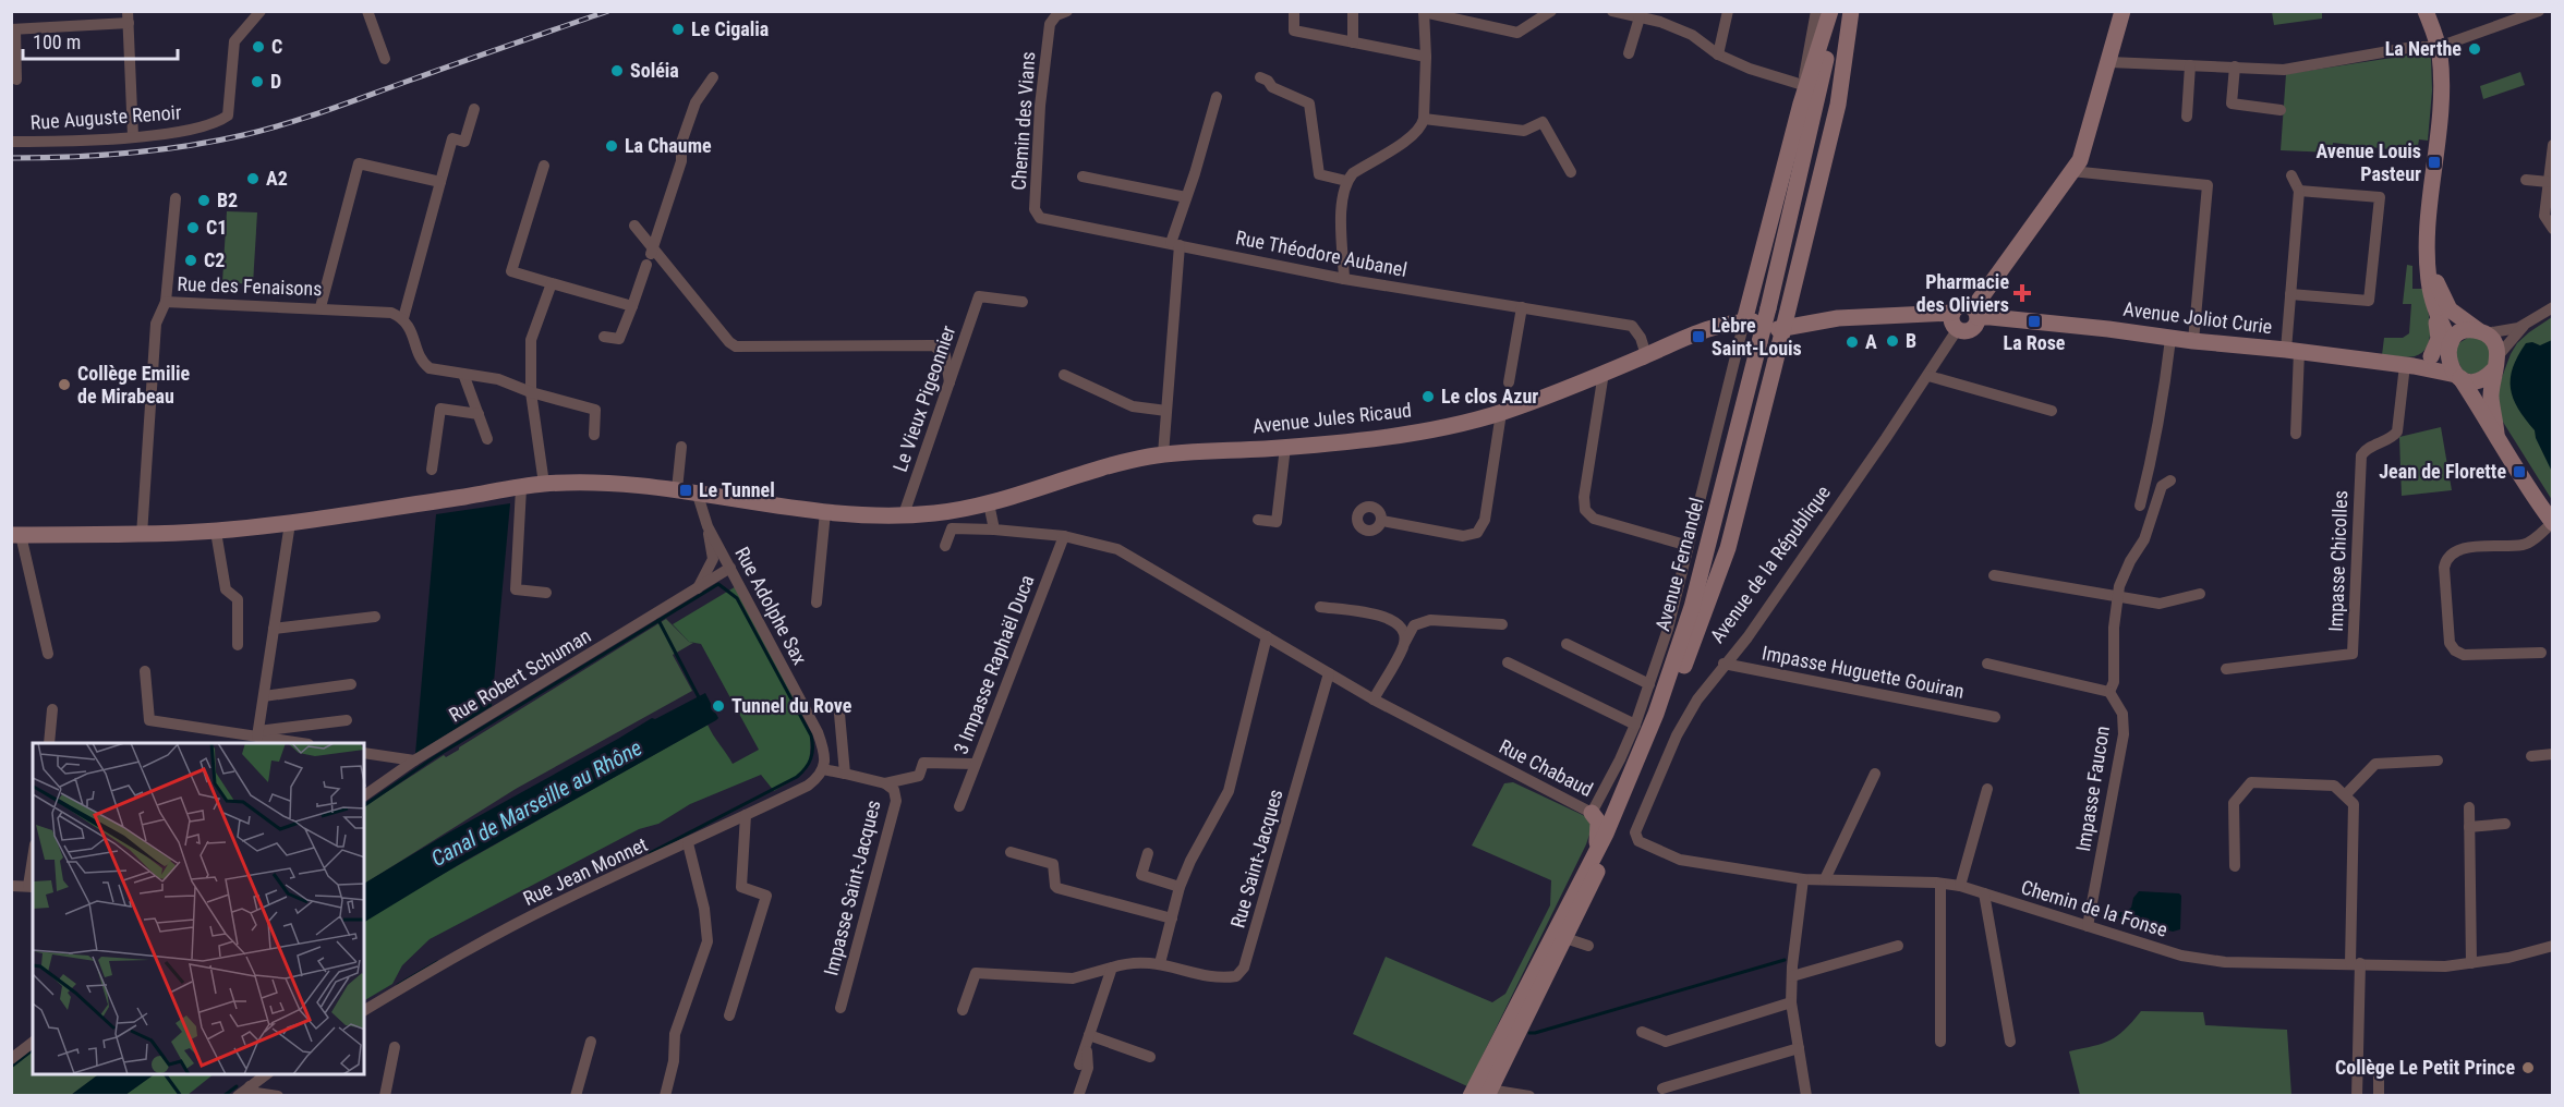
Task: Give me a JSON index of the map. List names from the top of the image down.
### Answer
{
  "streets": {
    "street": [
      "Rue Auguste Renoir",
      "Chemin des Vians",
      "Rue Théodore Aubanel",
      "Rue des Fenaisons",
      "Avenue Joliot Curie",
      "Le Vieux Pigeonnier",
      "Avenue Jules Ricaud",
      "Impasse Chicolles",
      "Avenue Fernandel",
      "Avenue de la République",
      "Rue Adolphe Sax",
      "3 Impasse Raphaël Duca",
      "Impasse Huguette Gouiran",
      "Rue Robert Schuman",
      "Rue Chabaud",
      "Impasse Faucon",
      "Rue Saint-Jacques",
      "Rue Jean Monnet",
      "Impasse Saint-Jacques",
      "Chemin de la Fonse"
    ]
  },
  "crossings": [
    ["Chemin des Vians", "Rue Théodore Aubanel"],
    ["Rue Théodore Aubanel", "Avenue Jules Ricaud"],
    ["Rue des Fenaisons", "Avenue Jules Ricaud"],
    ["Avenue Joliot Curie", "Avenue Jules Ricaud"],
    ["Avenue Joliot Curie", "Impasse Chicolles"],
    ["Avenue Joliot Curie", "Avenue de la République"],
    ["Le Vieux Pigeonnier", "Avenue Jules Ricaud"],
    ["Avenue Jules Ricaud", "Avenue Fernandel"],
    ["Avenue Jules Ricaud", "Avenue de la République"],
    ["Avenue Jules Ricaud", "Rue Adolphe Sax"],
    ["Avenue Jules Ricaud", "Rue Chabaud"],
    ["Avenue Fernandel", "Rue Chabaud"],
    ["Avenue de la République", "Impasse Huguette Gouiran"],
    ["Avenue de la République", "Chemin de la Fonse"],
    ["Rue Adolphe Sax", "Rue Robert Schuman"],
    ["Rue Adolphe Sax", "Rue Jean Monnet"],
    ["3 Impasse Raphaël Duca", "Rue Chabaud"],
    ["Rue Chabaud", "Rue Saint-Jacques"],
    ["Impasse Faucon", "Chemin de la Fonse"]
  ],
  "water": ["Canal de Marseille au Rhône"],
  "places": {
    "other": [
      "Le Cigalia",
      "C",
      "La Nerthe",
      "Soléia",
      "D",
      "La Chaume",
      "A2",
      "B2",
      "C1",
      "C2",
      "B",
      "A",
      "Collège Emilie de Mirabeau",
      "Le clos Azur",
      "Tunnel du Rove",
      "Collège Le Petit Prince"
    ],
    "transit": [
      "Avenue Louis Pasteur",
      "La Rose",
      "Lèbre Saint-Louis",
      "Jean de Florette",
      "Le Tunnel"
    ],
    "health": ["Pharmacie des Oliviers"]
  },
  "scale_bar": "100 m"
}
